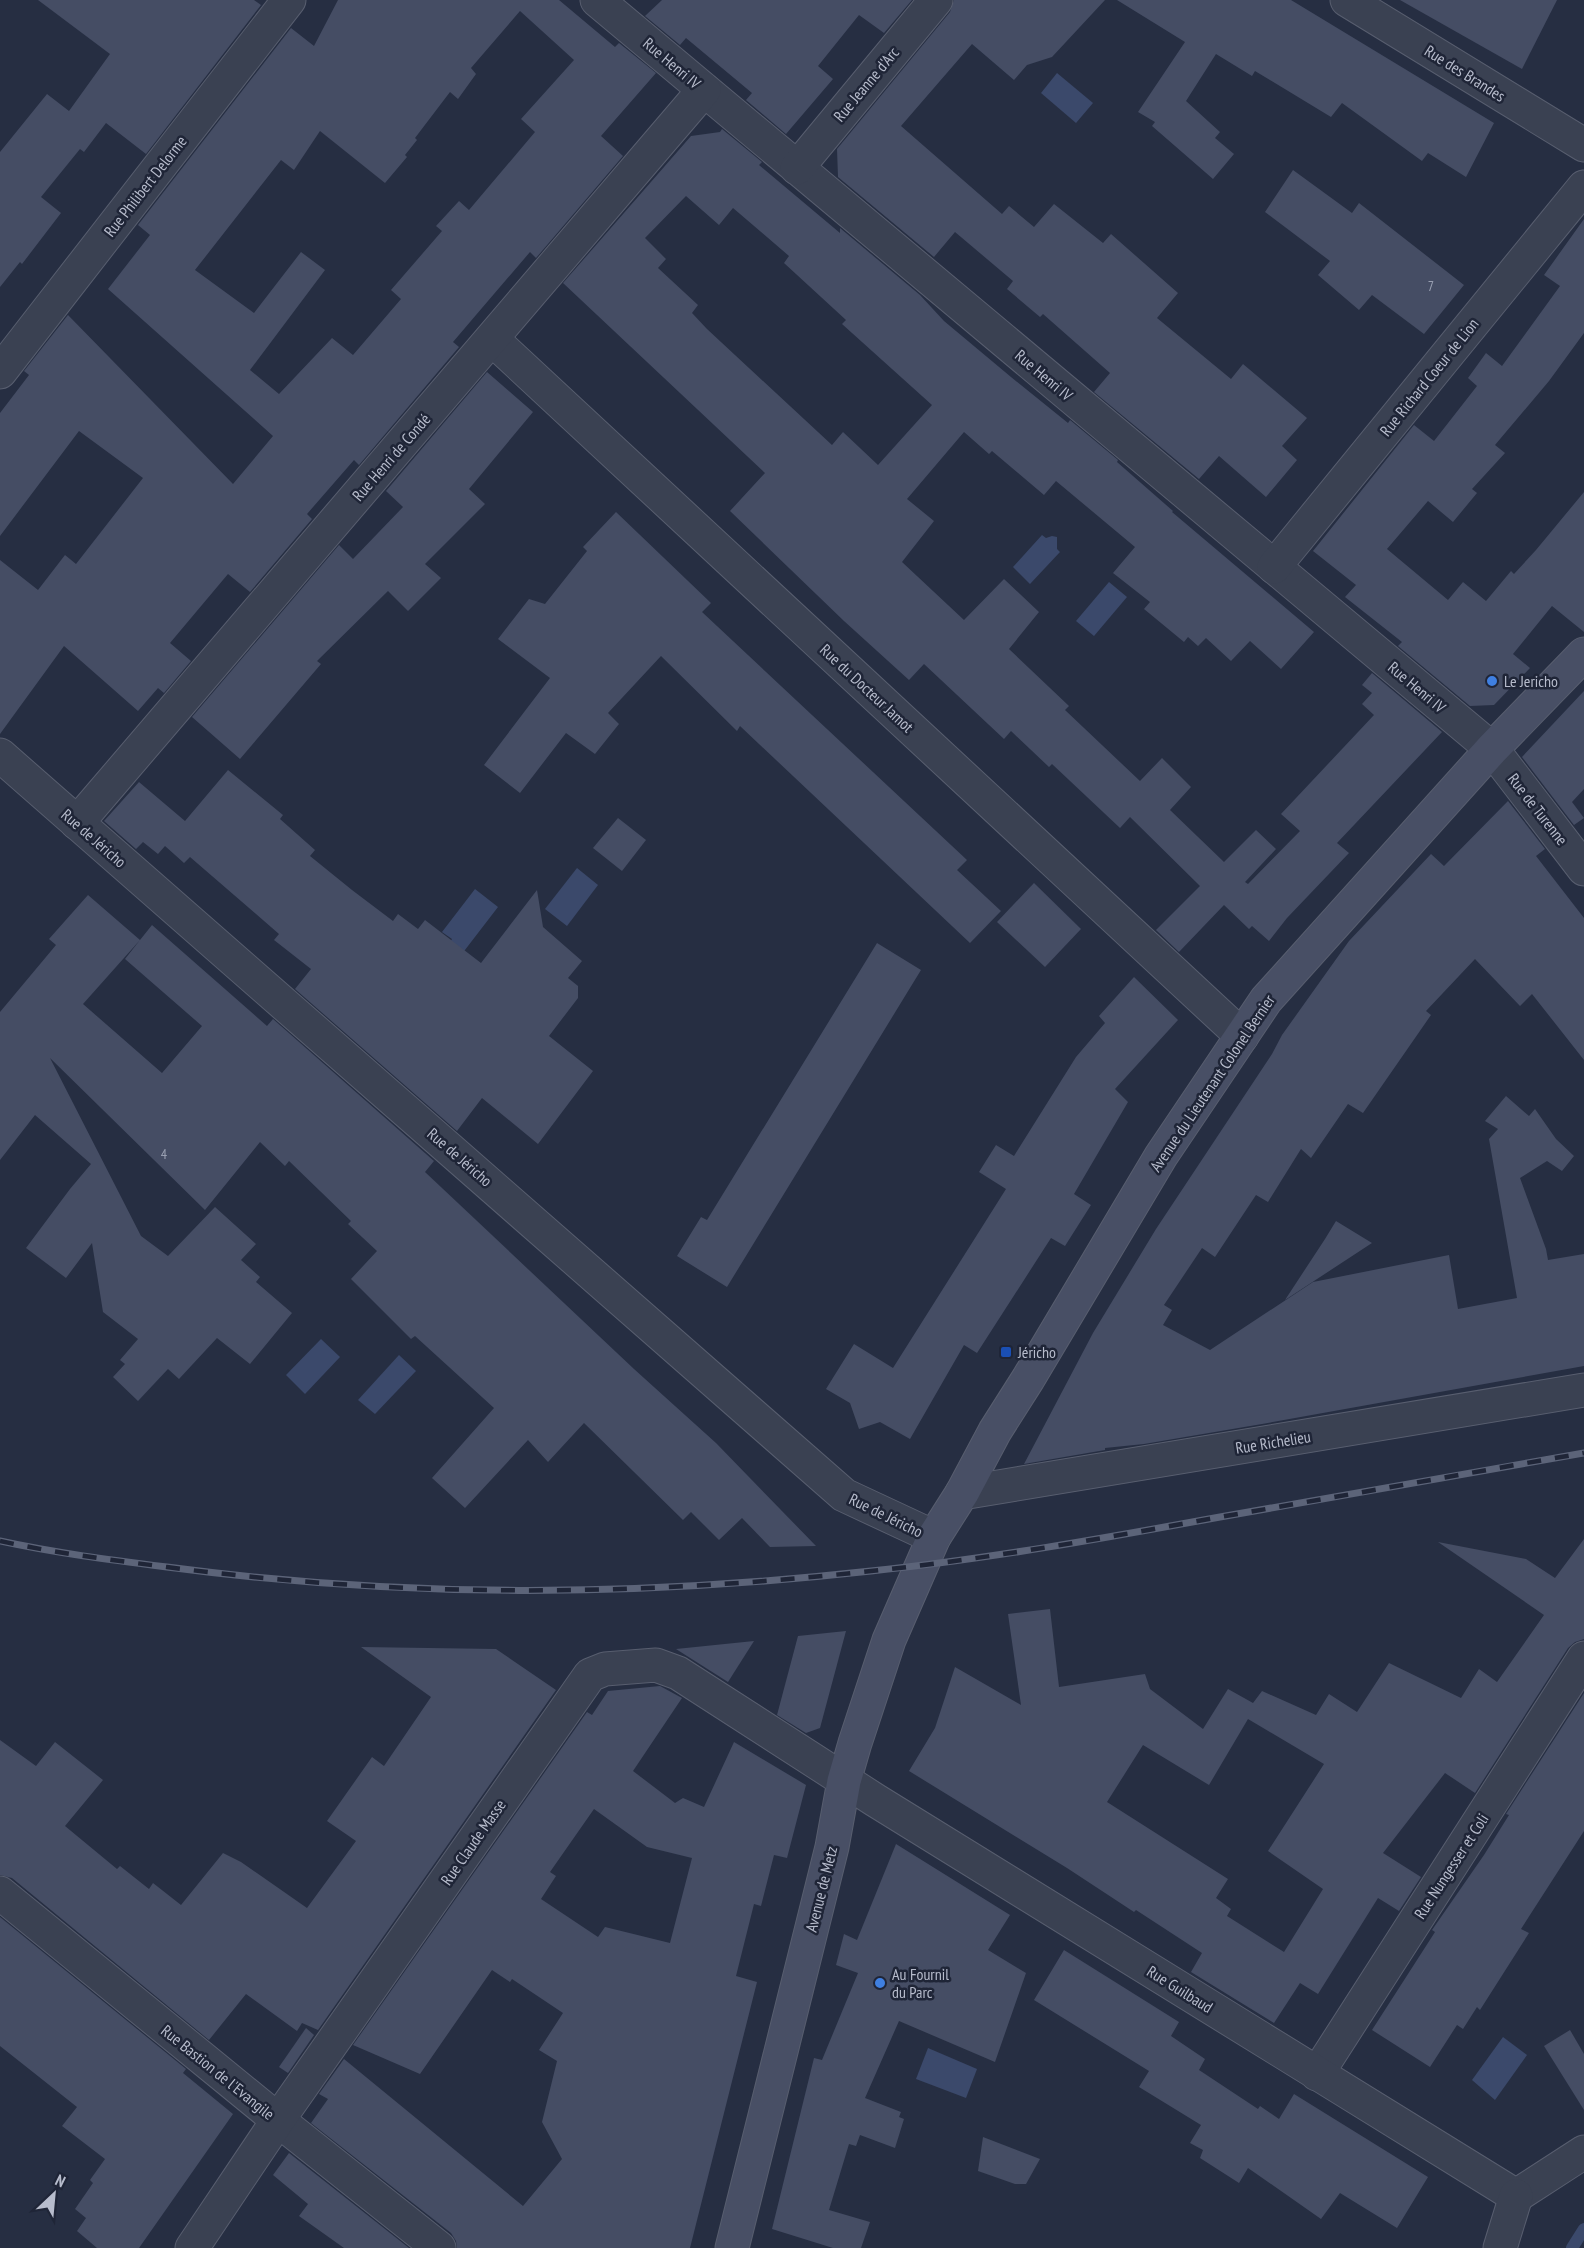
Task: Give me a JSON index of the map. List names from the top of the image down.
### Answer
{
  "streets": {
    "street": [
      "Rue Henri IV",
      "Rue des Brandes",
      "Rue Jeanne d'Arc",
      "Rue Philibert Delorme",
      "Rue Richard Coeur de Lion",
      "Rue Henri de Condé",
      "Rue du Docteur Jamot",
      "Rue de Turenne",
      "Rue de Jéricho",
      "Avenue du Lieutenant Colonel Bernier",
      "Rue Richelieu",
      "Rue Claude Masse",
      "Rue Nungesser et Coli",
      "Avenue de Metz",
      "Rue Guilbaud",
      "Rue Bastion de l'Evangile"
    ]
  },
  "crossings": [
    ["Rue Henri IV", "Rue Jeanne d'Arc"],
    ["Rue Henri IV", "Rue Richard Coeur de Lion"],
    ["Rue Henri IV", "Rue Henri de Condé"],
    ["Rue Henri IV", "Rue de Turenne"],
    ["Rue Henri IV", "Avenue du Lieutenant Colonel Bernier"],
    ["Rue Henri de Condé", "Rue du Docteur Jamot"],
    ["Rue Henri de Condé", "Rue de Jéricho"],
    ["Rue du Docteur Jamot", "Avenue du Lieutenant Colonel Bernier"],
    ["Rue de Turenne", "Avenue du Lieutenant Colonel Bernier"],
    ["Rue de Jéricho", "Avenue du Lieutenant Colonel Bernier"],
    ["Rue de Jéricho", "Avenue de Metz"],
    ["Avenue du Lieutenant Colonel Bernier", "Rue Richelieu"],
    ["Avenue du Lieutenant Colonel Bernier", "Avenue de Metz"],
    ["Rue Claude Masse", "Avenue de Metz"],
    ["Rue Claude Masse", "Rue Guilbaud"],
    ["Rue Claude Masse", "Rue Bastion de l'Evangile"],
    ["Rue Nungesser et Coli", "Rue Guilbaud"],
    ["Avenue de Metz", "Rue Guilbaud"]
  ],
  "places": {
    "other": ["Le Jericho", "Au Fournil du Parc"],
    "transit": ["Jéricho"]
  },
  "house_numbers": ["7", "4"],
  "north": "top right"
}
